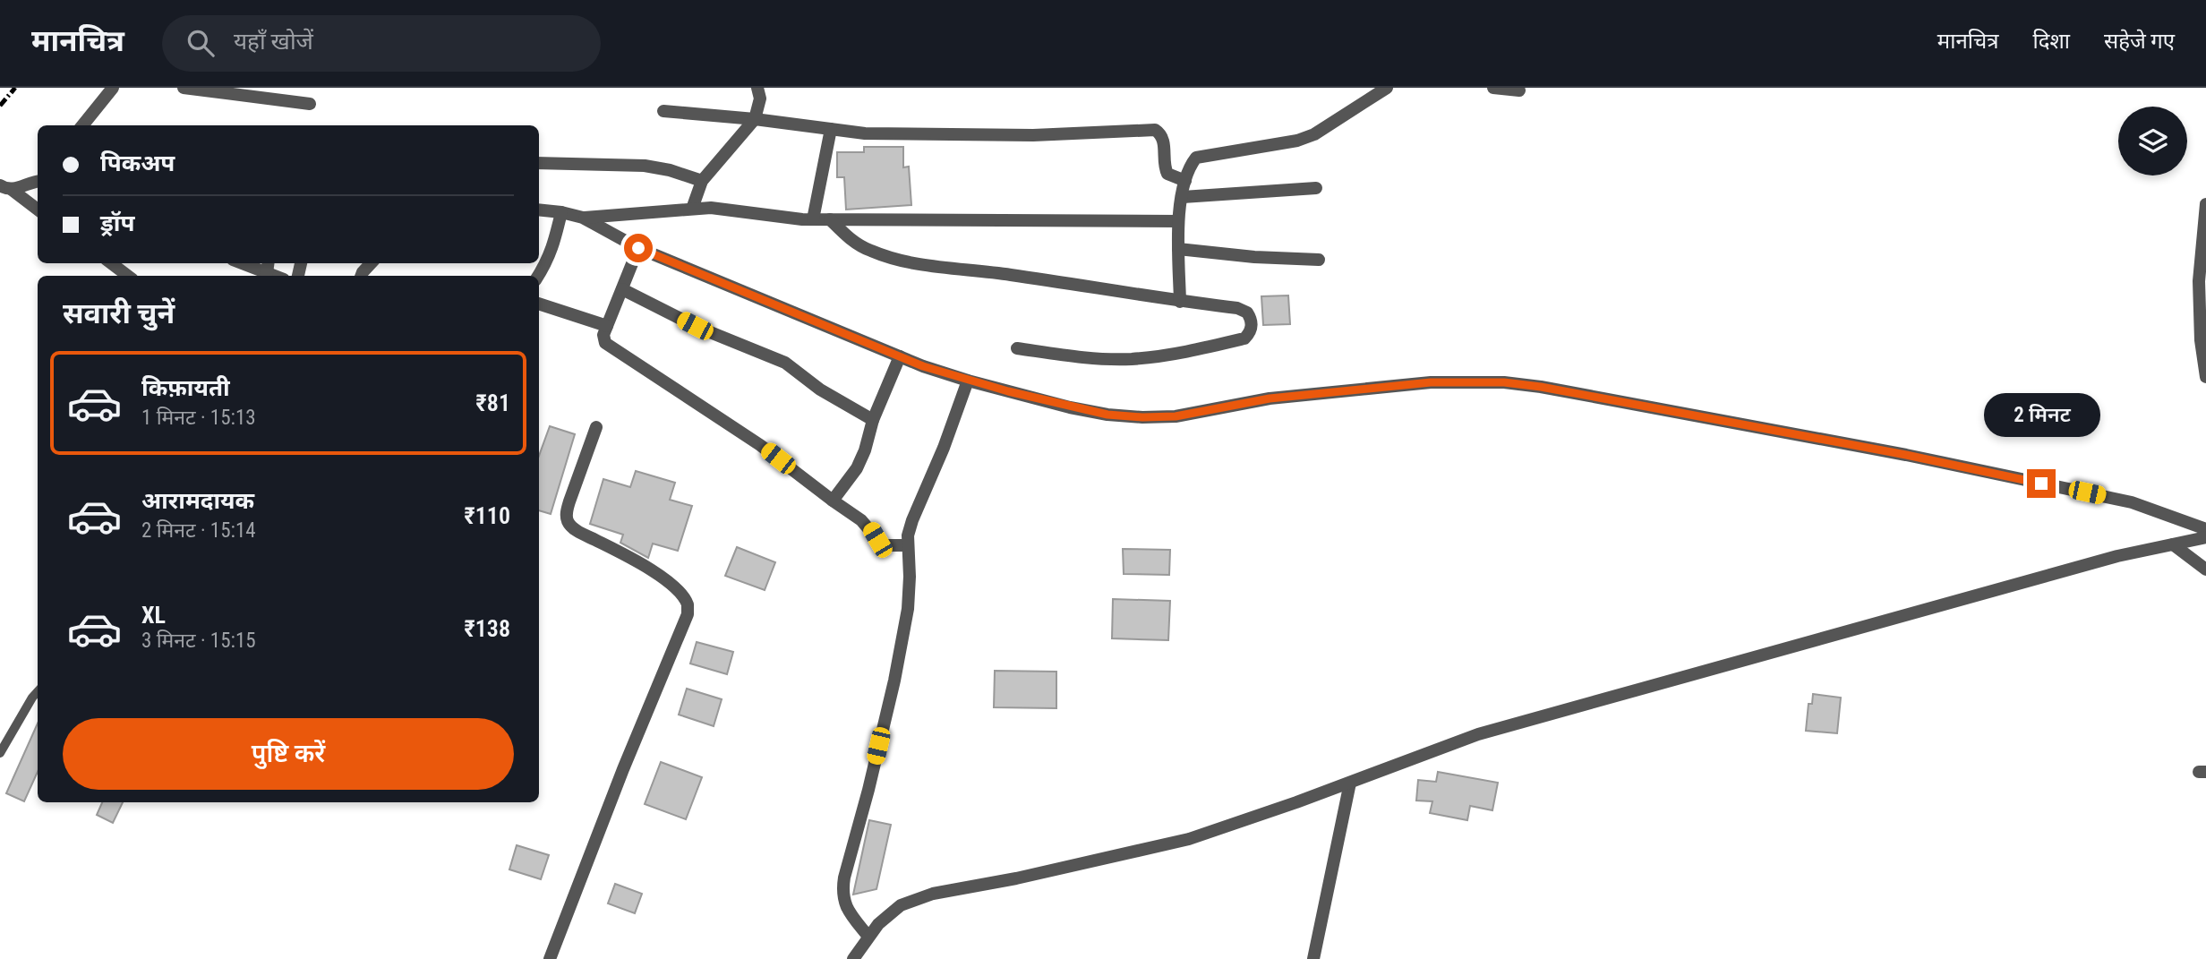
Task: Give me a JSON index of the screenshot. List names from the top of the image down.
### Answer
{
  "page": {
    "header": "मानचित्र",
    "search": "यहाँ खोजें",
    "nav": ["मानचित्र", "दिशा", "सहेजे गए"],
    "banner": ["पिकअप", "ड्रॉप"],
    "heading": "सवारी चुनें",
    "list": [
      {
        "name": "किफ़ायती",
        "note": "1 मिनट · 15:13",
        "value": "₹81"
      },
      {
        "name": "आरामदायक",
        "note": "2 मिनट · 15:14",
        "value": "₹110"
      },
      {
        "name": "XL",
        "note": "3 मिनट · 15:15",
        "value": "₹138"
      }
    ],
    "bubble": "2 मिनट",
    "buttons": "पुष्टि करें"
  }
}
